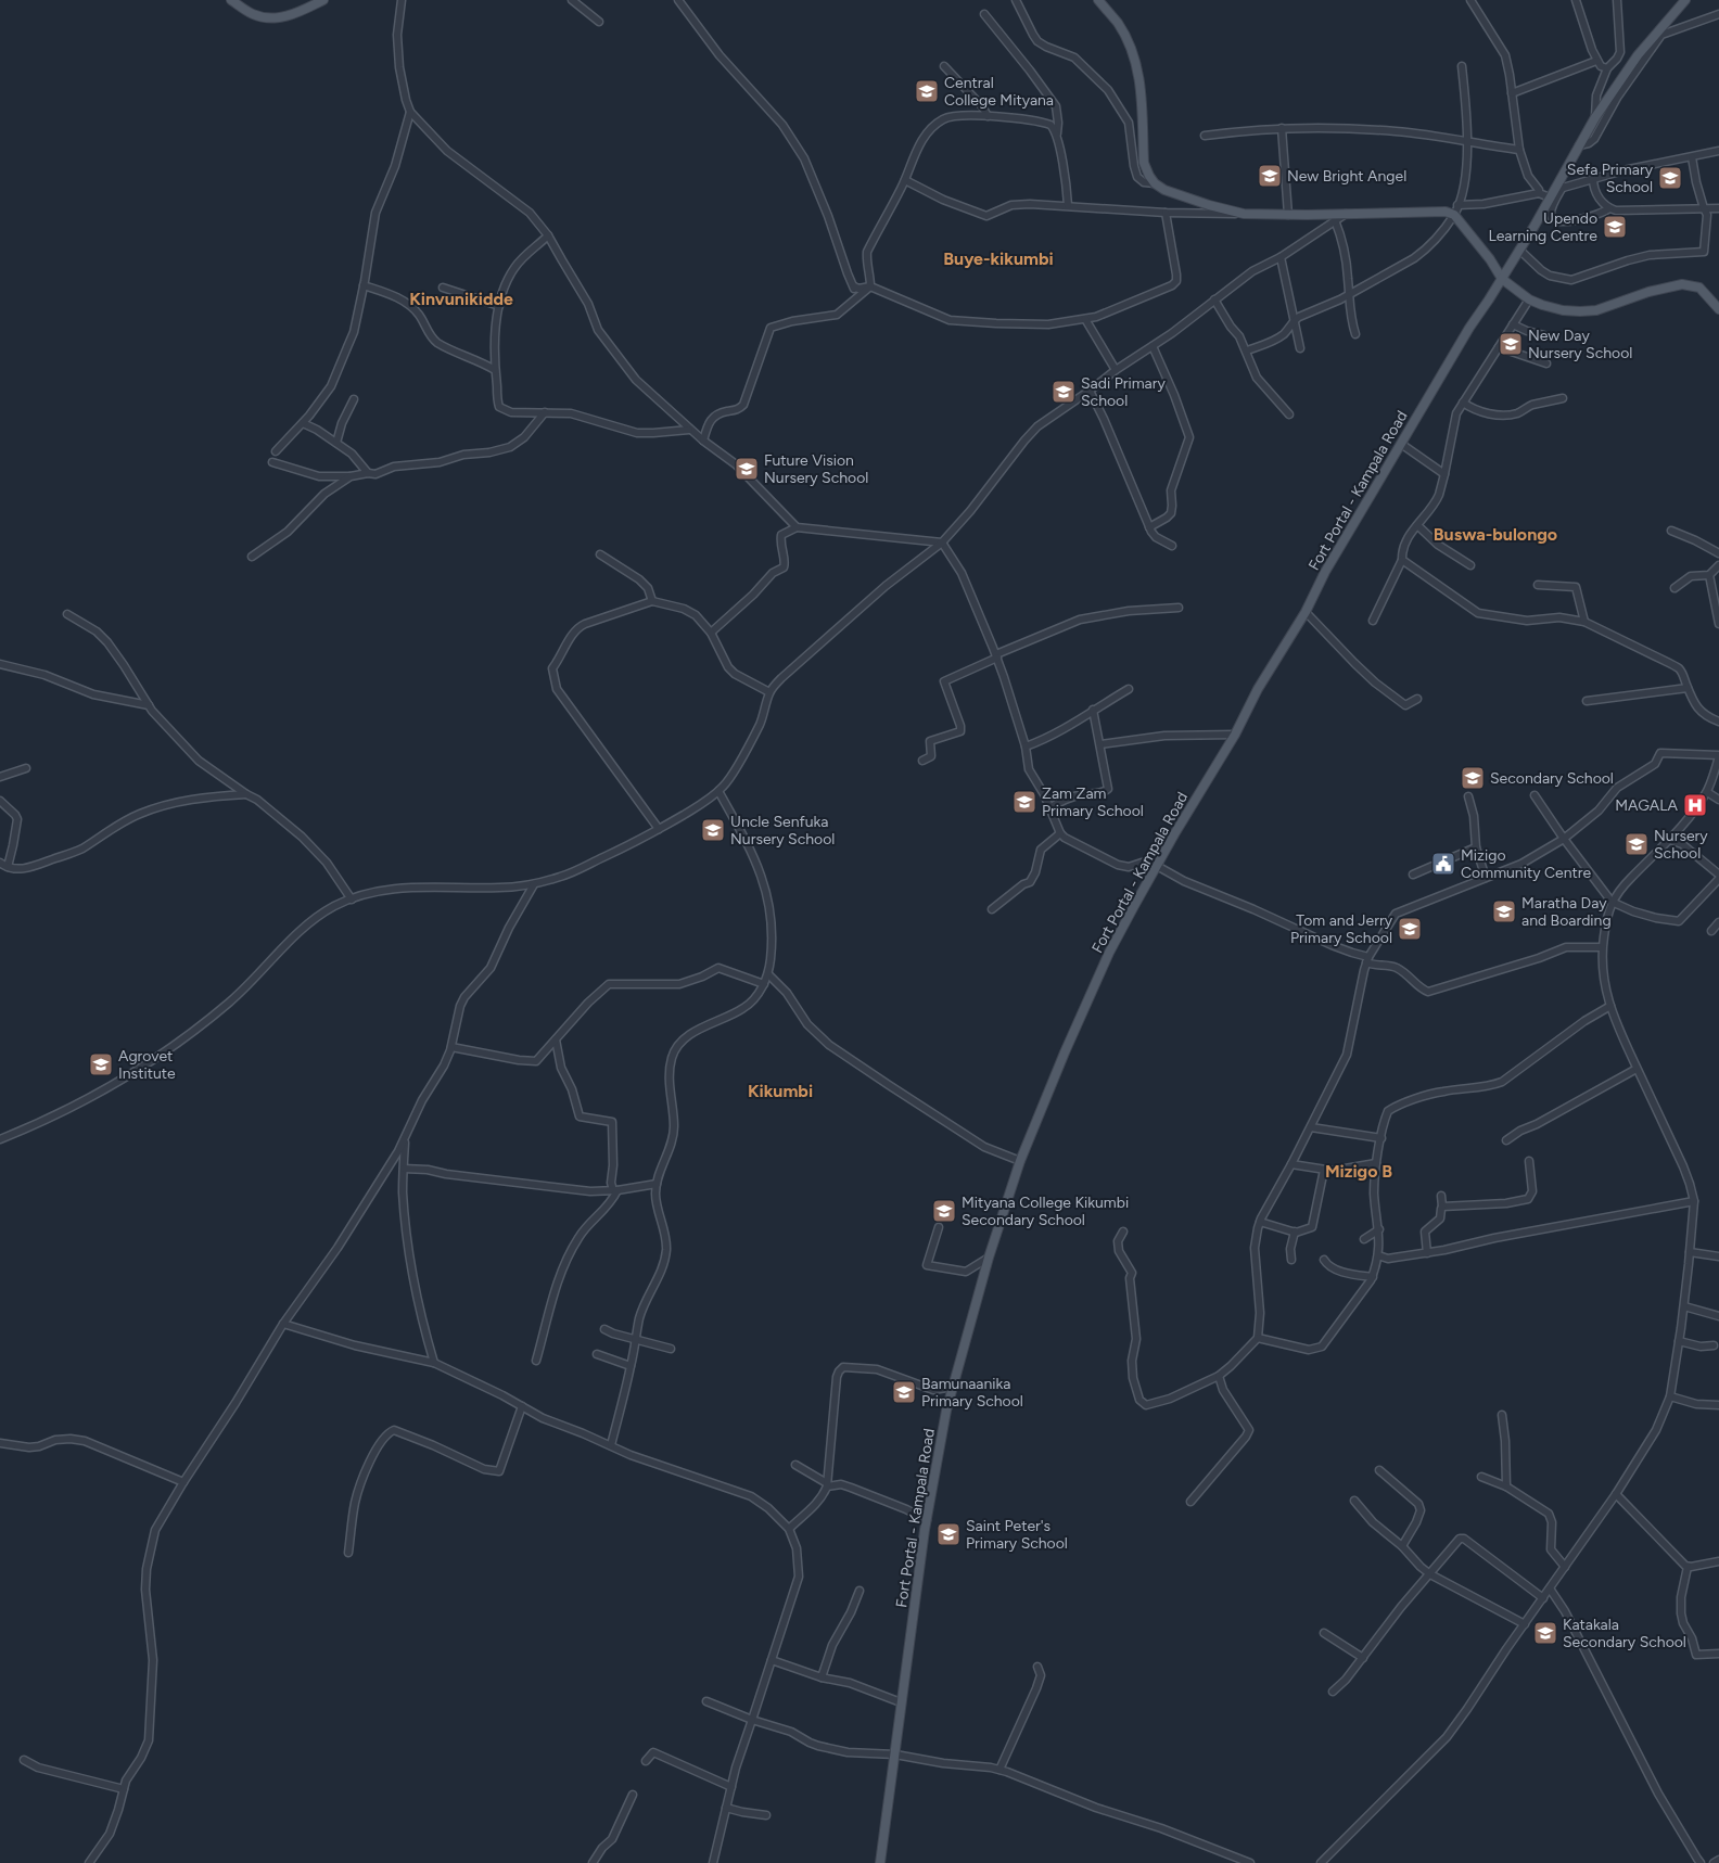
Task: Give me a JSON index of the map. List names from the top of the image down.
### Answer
{
  "streets": {
    "main road": ["Fort Portal - Kampala Road"]
  },
  "districts": [
    "Buye-kikumbi",
    "Kinvunikidde",
    "Buswa-bulongo",
    "Kikumbi",
    "Mizigo B"
  ],
  "places": {
    "school or university": [
      "Central College Mityana",
      "New Bright Angel",
      "Sefa Primary School",
      "Upendo Learning Centre",
      "New Day Nursery School",
      "Sadi Primary School",
      "Future Vision Nursery School",
      "Secondary School",
      "Zam Zam Primary School",
      "Uncle Senfuka Nursery School",
      "Nursery School",
      "Maratha Day and Boarding",
      "Tom and Jerry Primary School",
      "Agrovet Institute",
      "Mityana College Kikumbi Secondary School",
      "Bamunaanika Primary School",
      "Saint Peter's Primary School",
      "Katakala Secondary School"
    ],
    "hospital": ["MAGALA"],
    "public building": ["Mizigo Community Centre"]
  }
}
